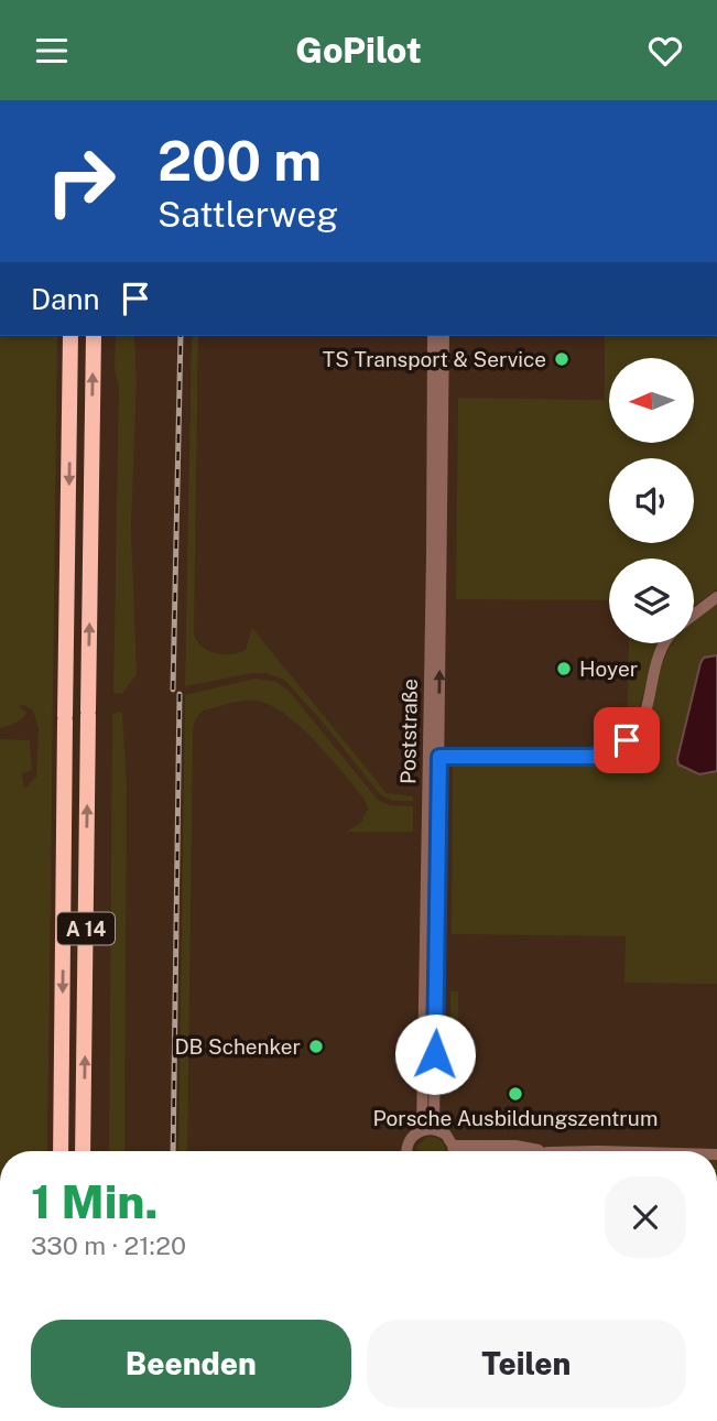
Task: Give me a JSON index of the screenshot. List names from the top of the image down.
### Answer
{
  "streets": {
    "highway": ["A 14"],
    "street": ["Poststraße"]
  },
  "places": [
    "TS Transport & Service",
    "Hoyer",
    "DB Schenker",
    "Porsche Ausbildungszentrum"
  ],
  "north": "left",
  "page": {
    "header": "GoPilot",
    "turn": ["200 m", "Sattlerweg"],
    "then": "Dann",
    "heading": ["1 Min.", "330 m · 21:20"],
    "buttons": ["Beenden", "Teilen"]
  }
}
